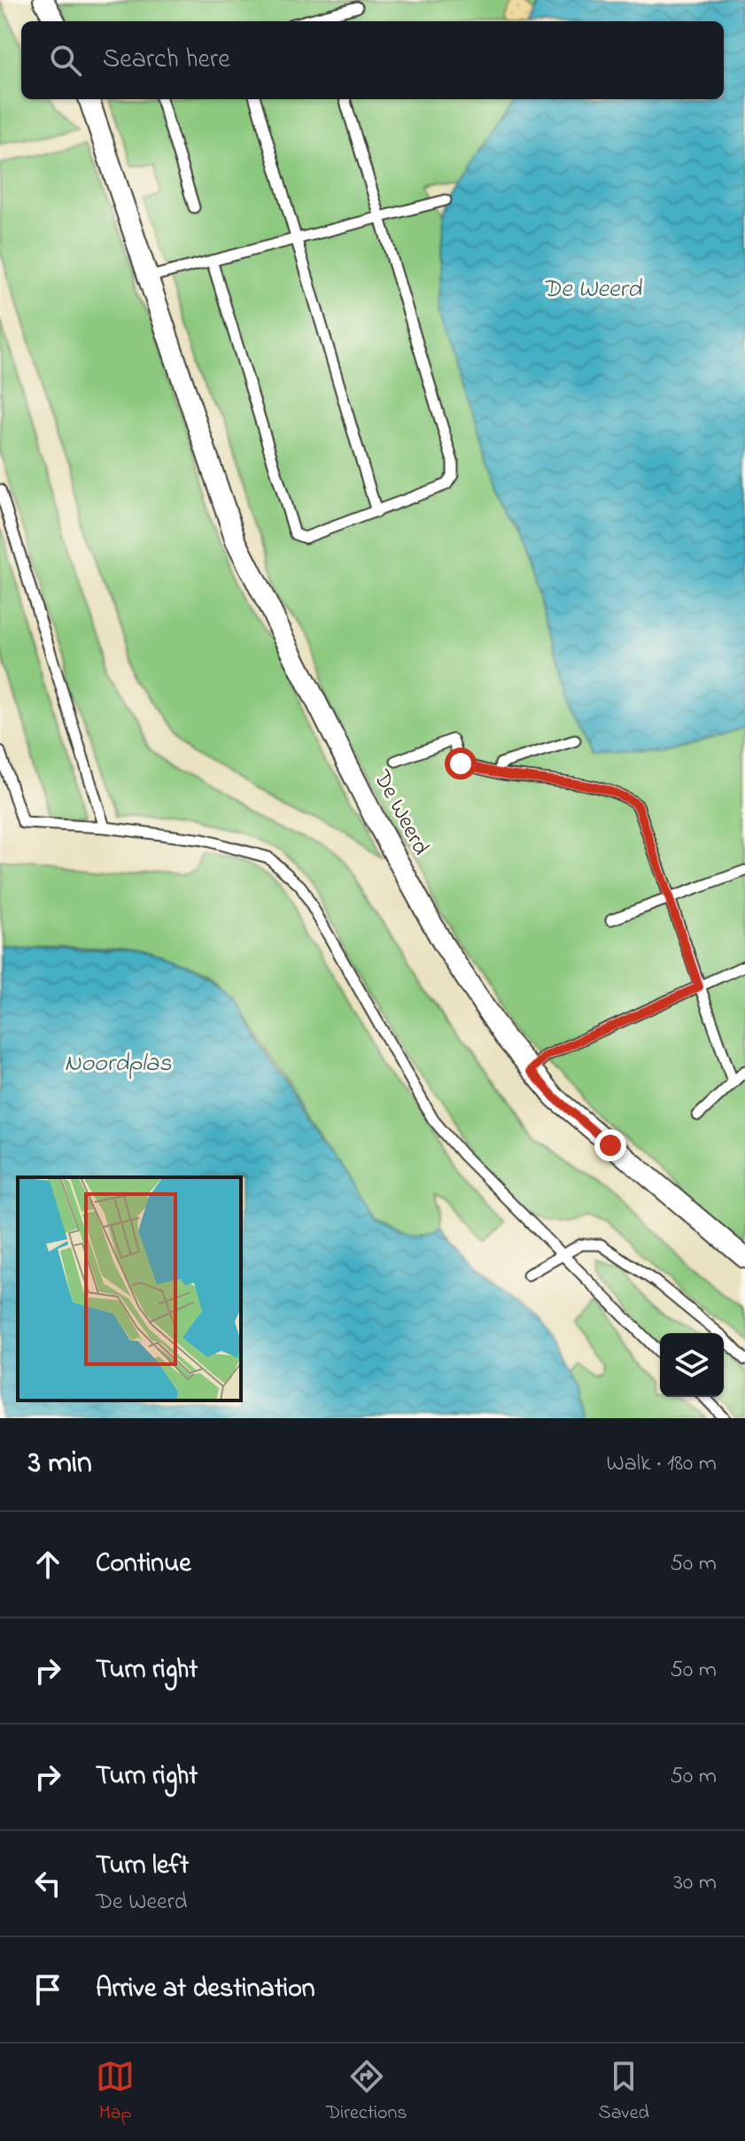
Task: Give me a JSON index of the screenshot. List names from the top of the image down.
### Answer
{
  "streets": {
    "street": ["De Weerd"]
  },
  "water": ["De Weerd", "Noordplas"],
  "page": {
    "search": "Search here",
    "heading": ["3 min", "Walk · 180 m"],
    "list": [
      ["Continue", "50 m"],
      ["Turn right", "50 m"],
      ["Turn right", "50 m"],
      ["Turn left", "De Weerd", "30 m"],
      "Arrive at destination"
    ],
    "nav": ["Map", "Directions", "Saved"]
  }
}
